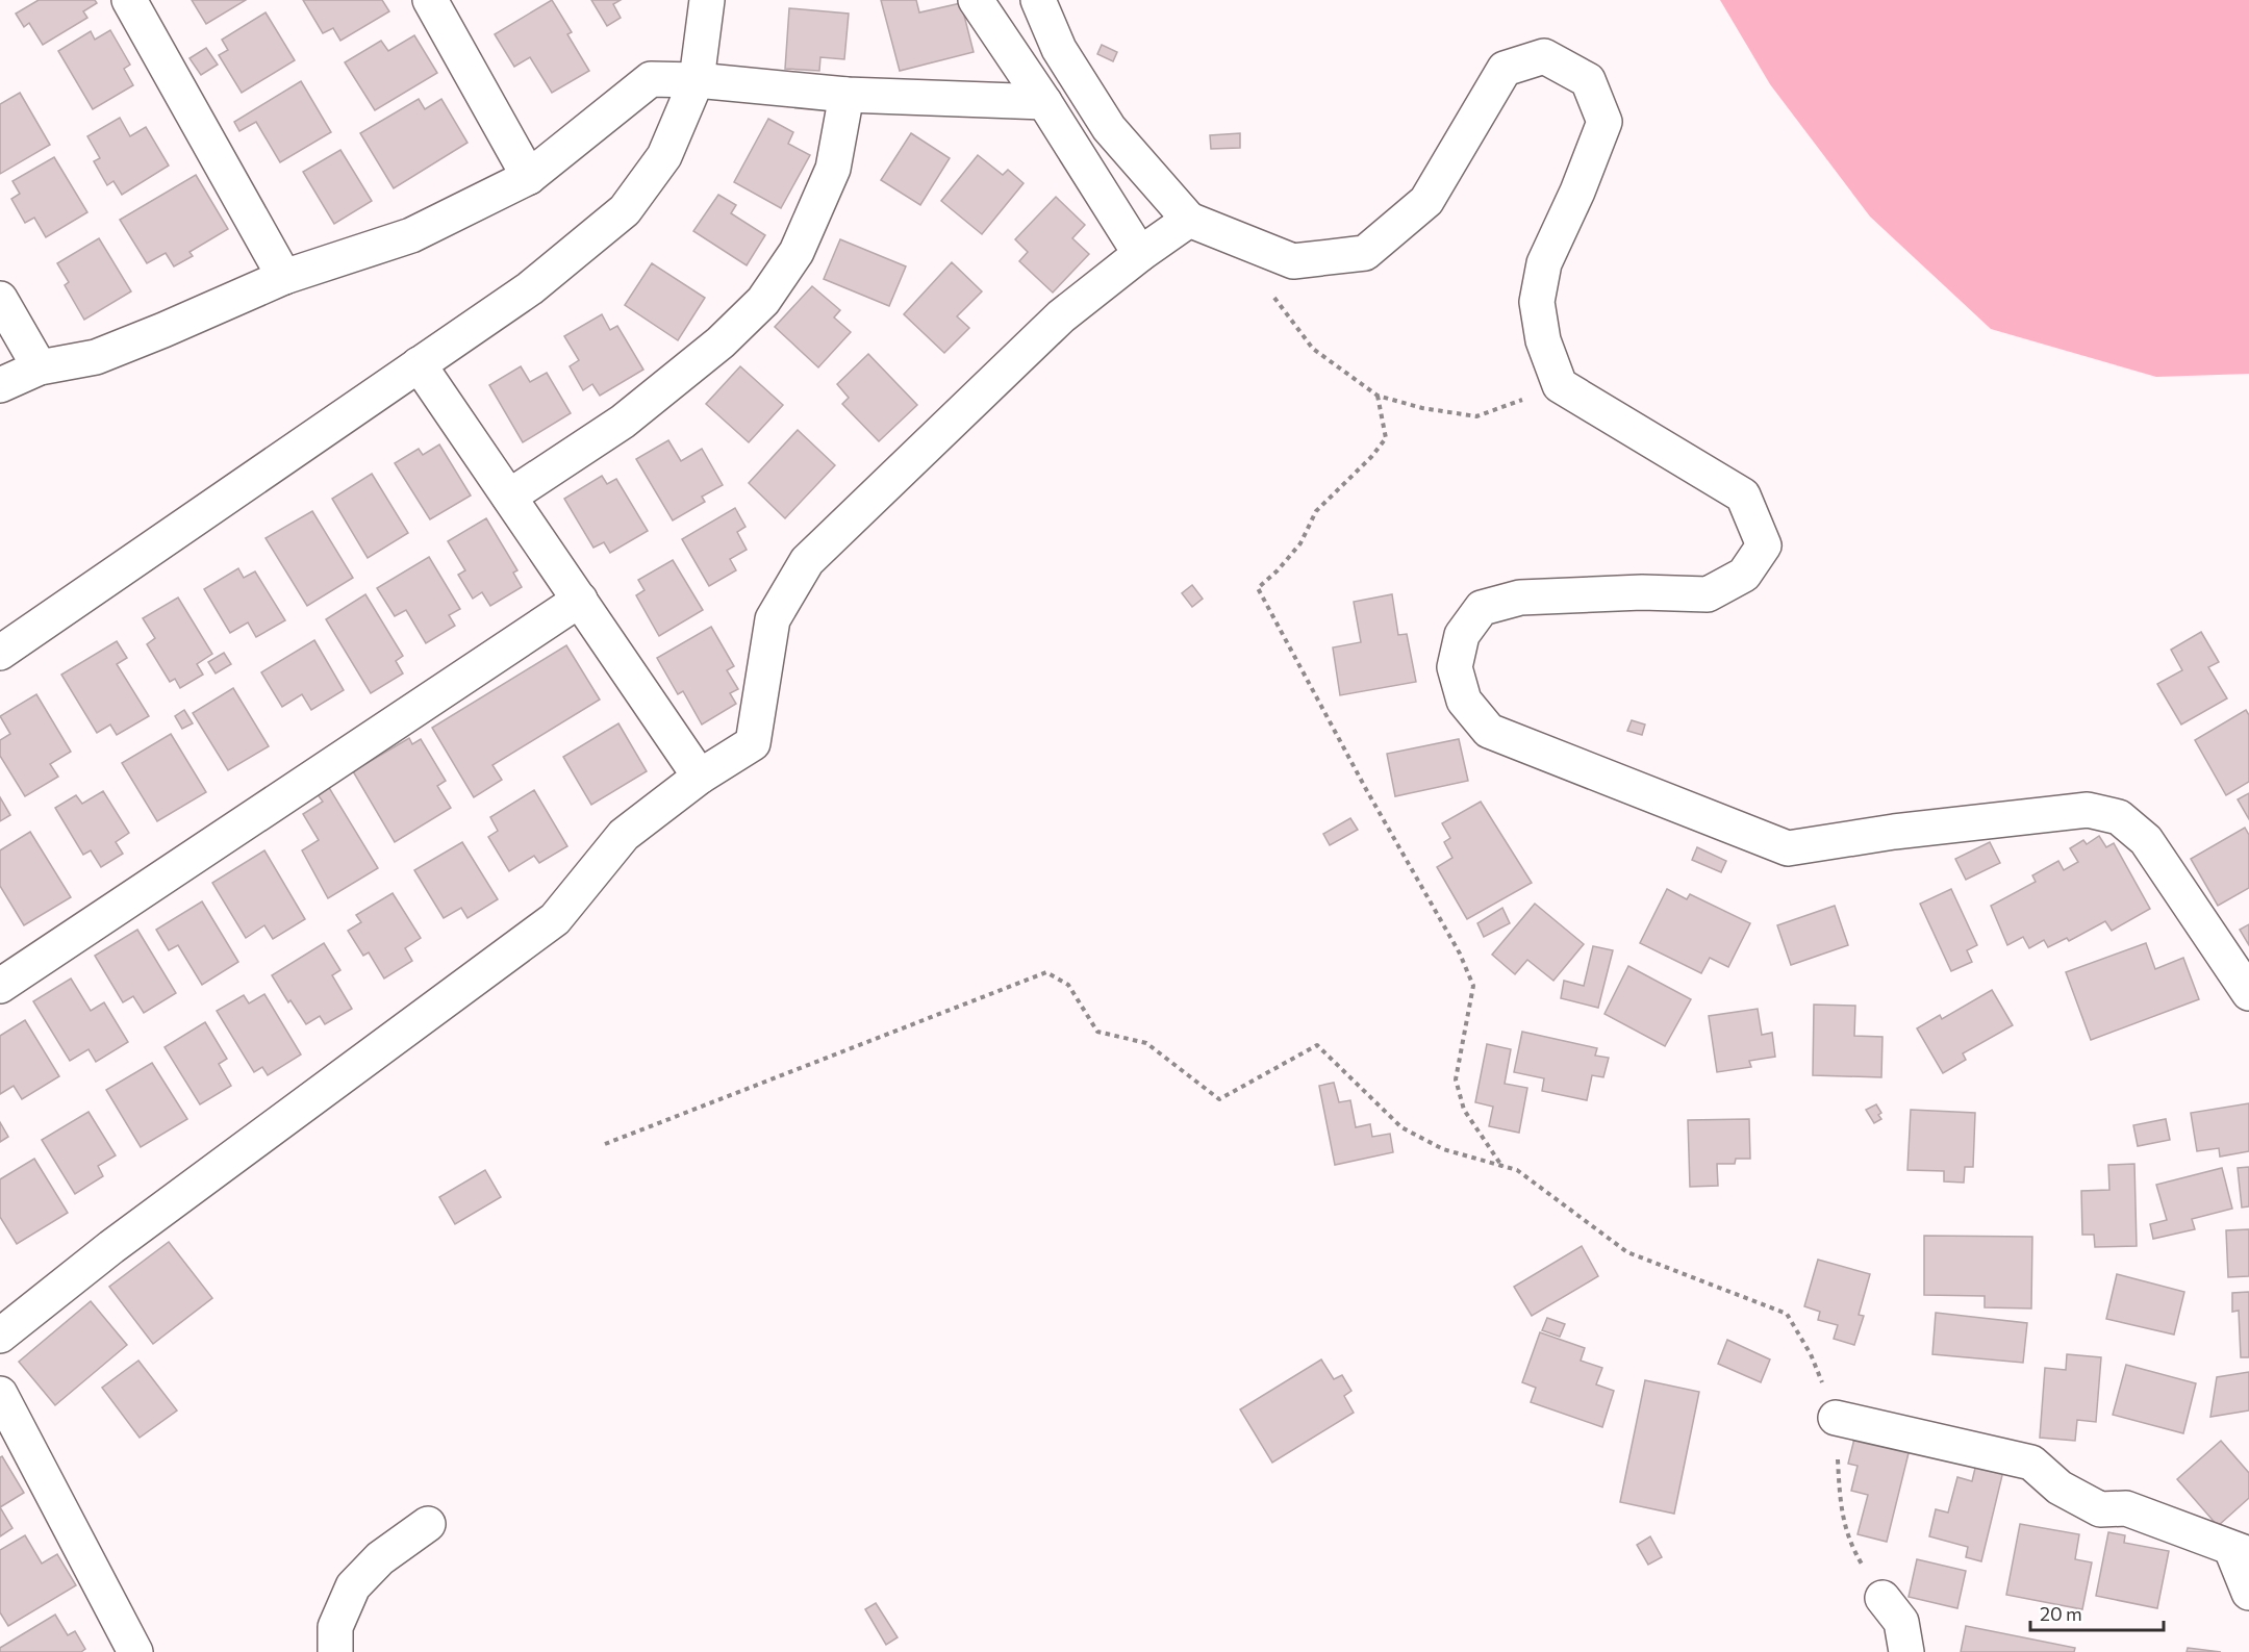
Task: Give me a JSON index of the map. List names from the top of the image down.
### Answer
{
  "scale_bar": "20 m"
}
